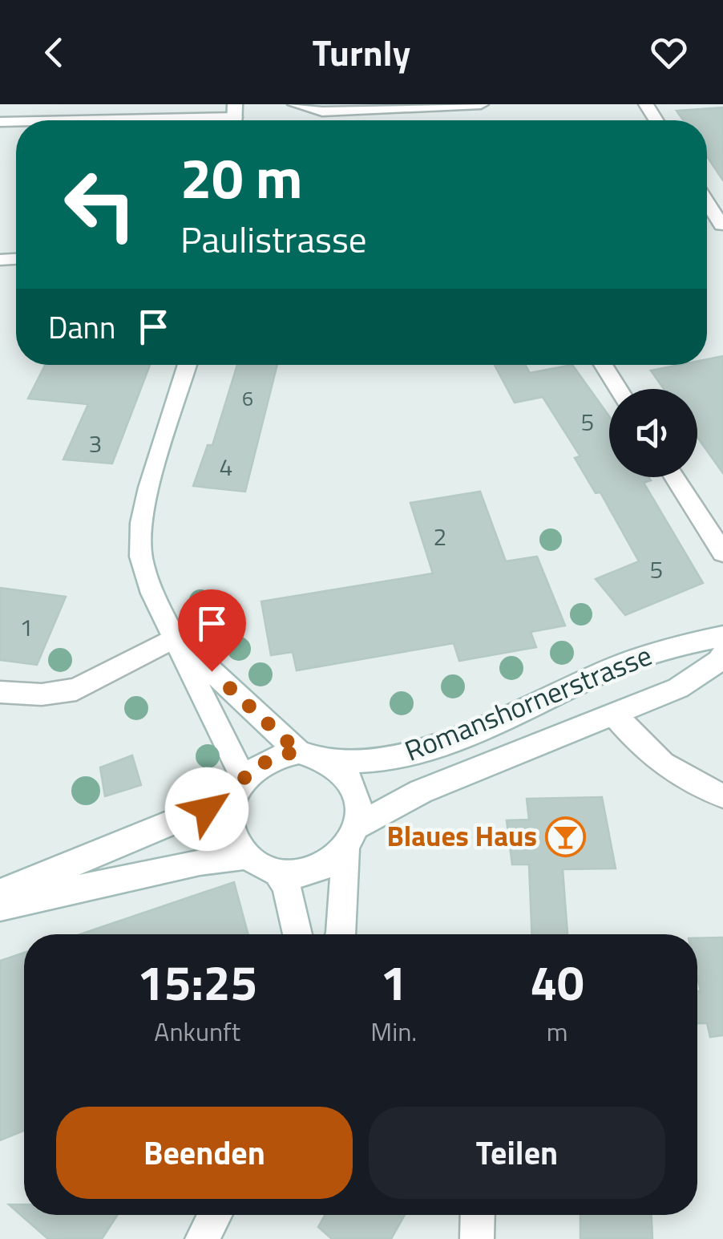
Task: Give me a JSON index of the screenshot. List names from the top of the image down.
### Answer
{
  "streets": {
    "street": ["Romanshornerstrasse"]
  },
  "places": {
    "bar": ["Blaues Haus"]
  },
  "house_numbers": [
    "6",
    "5",
    "3",
    "4",
    "2",
    "5",
    "1"
  ],
  "page": {
    "header": "Turnly",
    "turn": ["20 m", "Paulistrasse"],
    "then": "Dann",
    "eta": [
      "15:25",
      "Ankunft",
      "1",
      "Min.",
      "40",
      "m"
    ],
    "buttons": ["Beenden", "Teilen"]
  }
}
